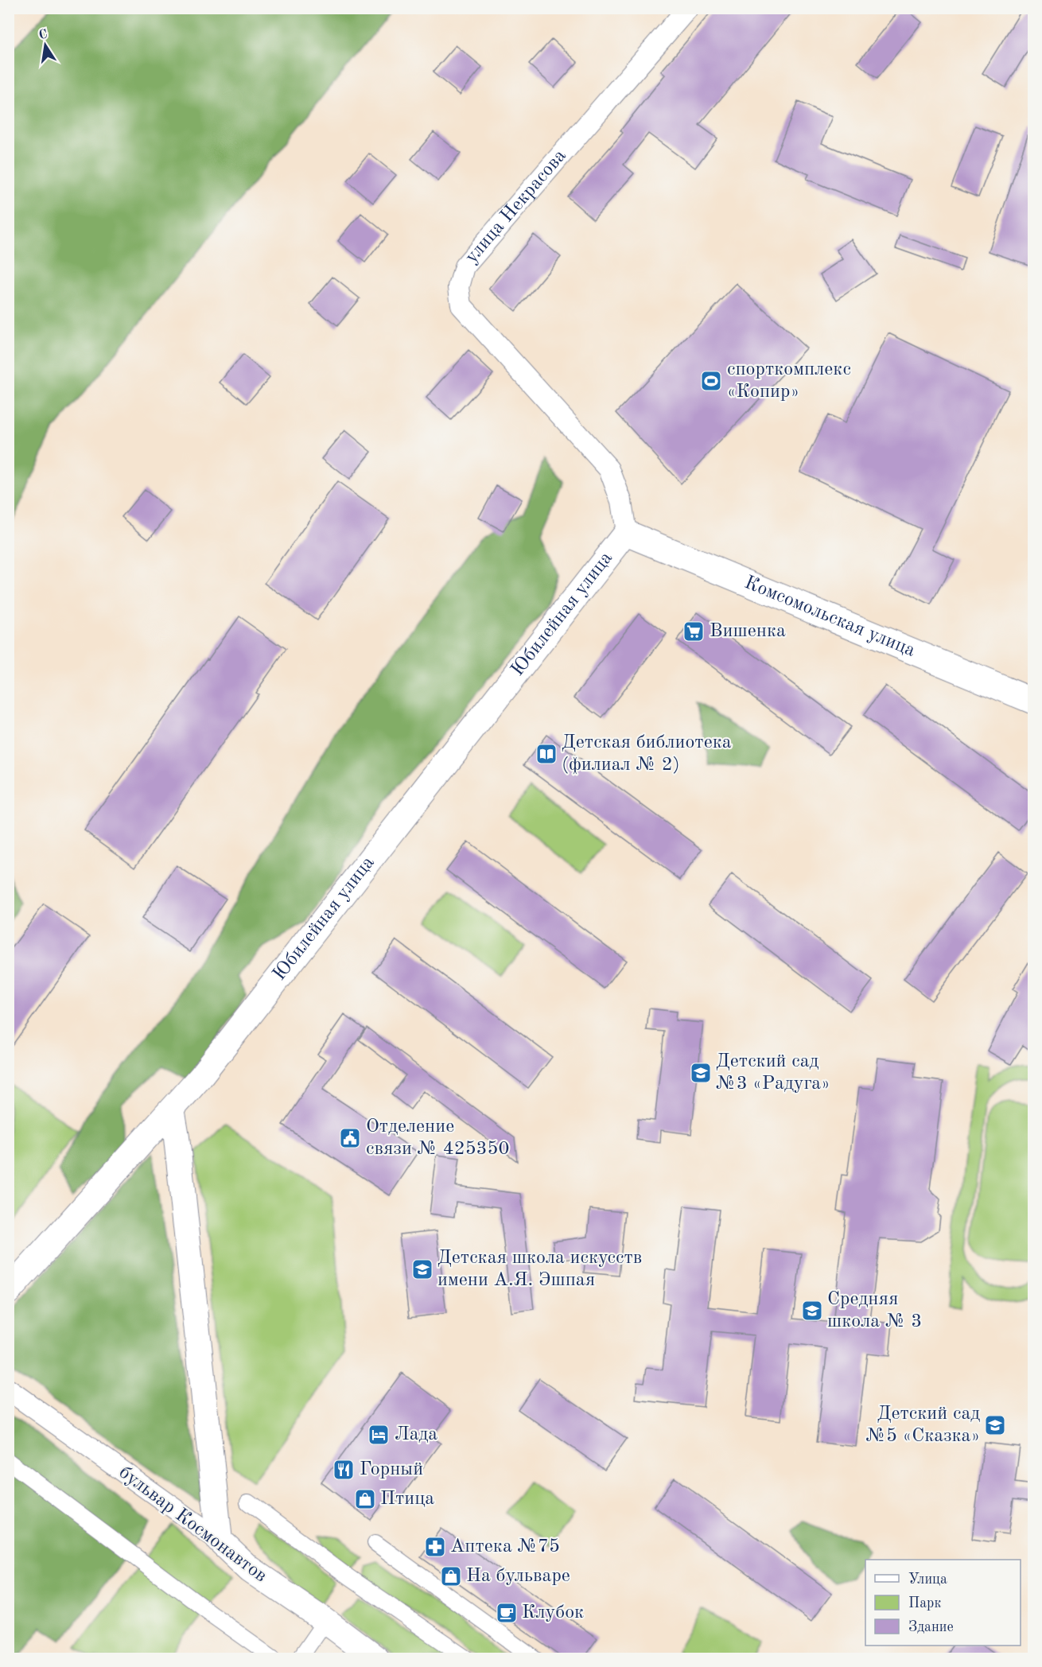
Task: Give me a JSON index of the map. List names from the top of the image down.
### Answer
{
  "streets": {
    "street": [
      "улица Некрасова",
      "Юбилейная улица",
      "Комсомольская улица",
      "бульвар Космонавтов"
    ]
  },
  "crossings": [
    ["улица Некрасова", "Юбилейная улица"],
    ["улица Некрасова", "Комсомольская улица"],
    ["Юбилейная улица", "Комсомольская улица"]
  ],
  "places": {
    "sports": ["спорткомплекс «Копир»"],
    "supermarket": ["Вишенка"],
    "library": ["Детская библиотека (филиал № 2)"],
    "school or university": [
      "Детский сад №3 «Радуга»",
      "Детская школа искусств имени А.Я. Эшпая",
      "Средняя школа № 3",
      "Детский сад №5 «Сказка»"
    ],
    "public building": ["Отделение связи № 425350"],
    "hotel": ["Лада"],
    "restaurant": ["Горный"],
    "shop": ["Птица", "На бульваре"],
    "pharmacy": ["Аптека №75"],
    "cafe": ["Клубок"]
  },
  "legend": ["Улица", "Парк", "Здание"],
  "north": "top"
}
